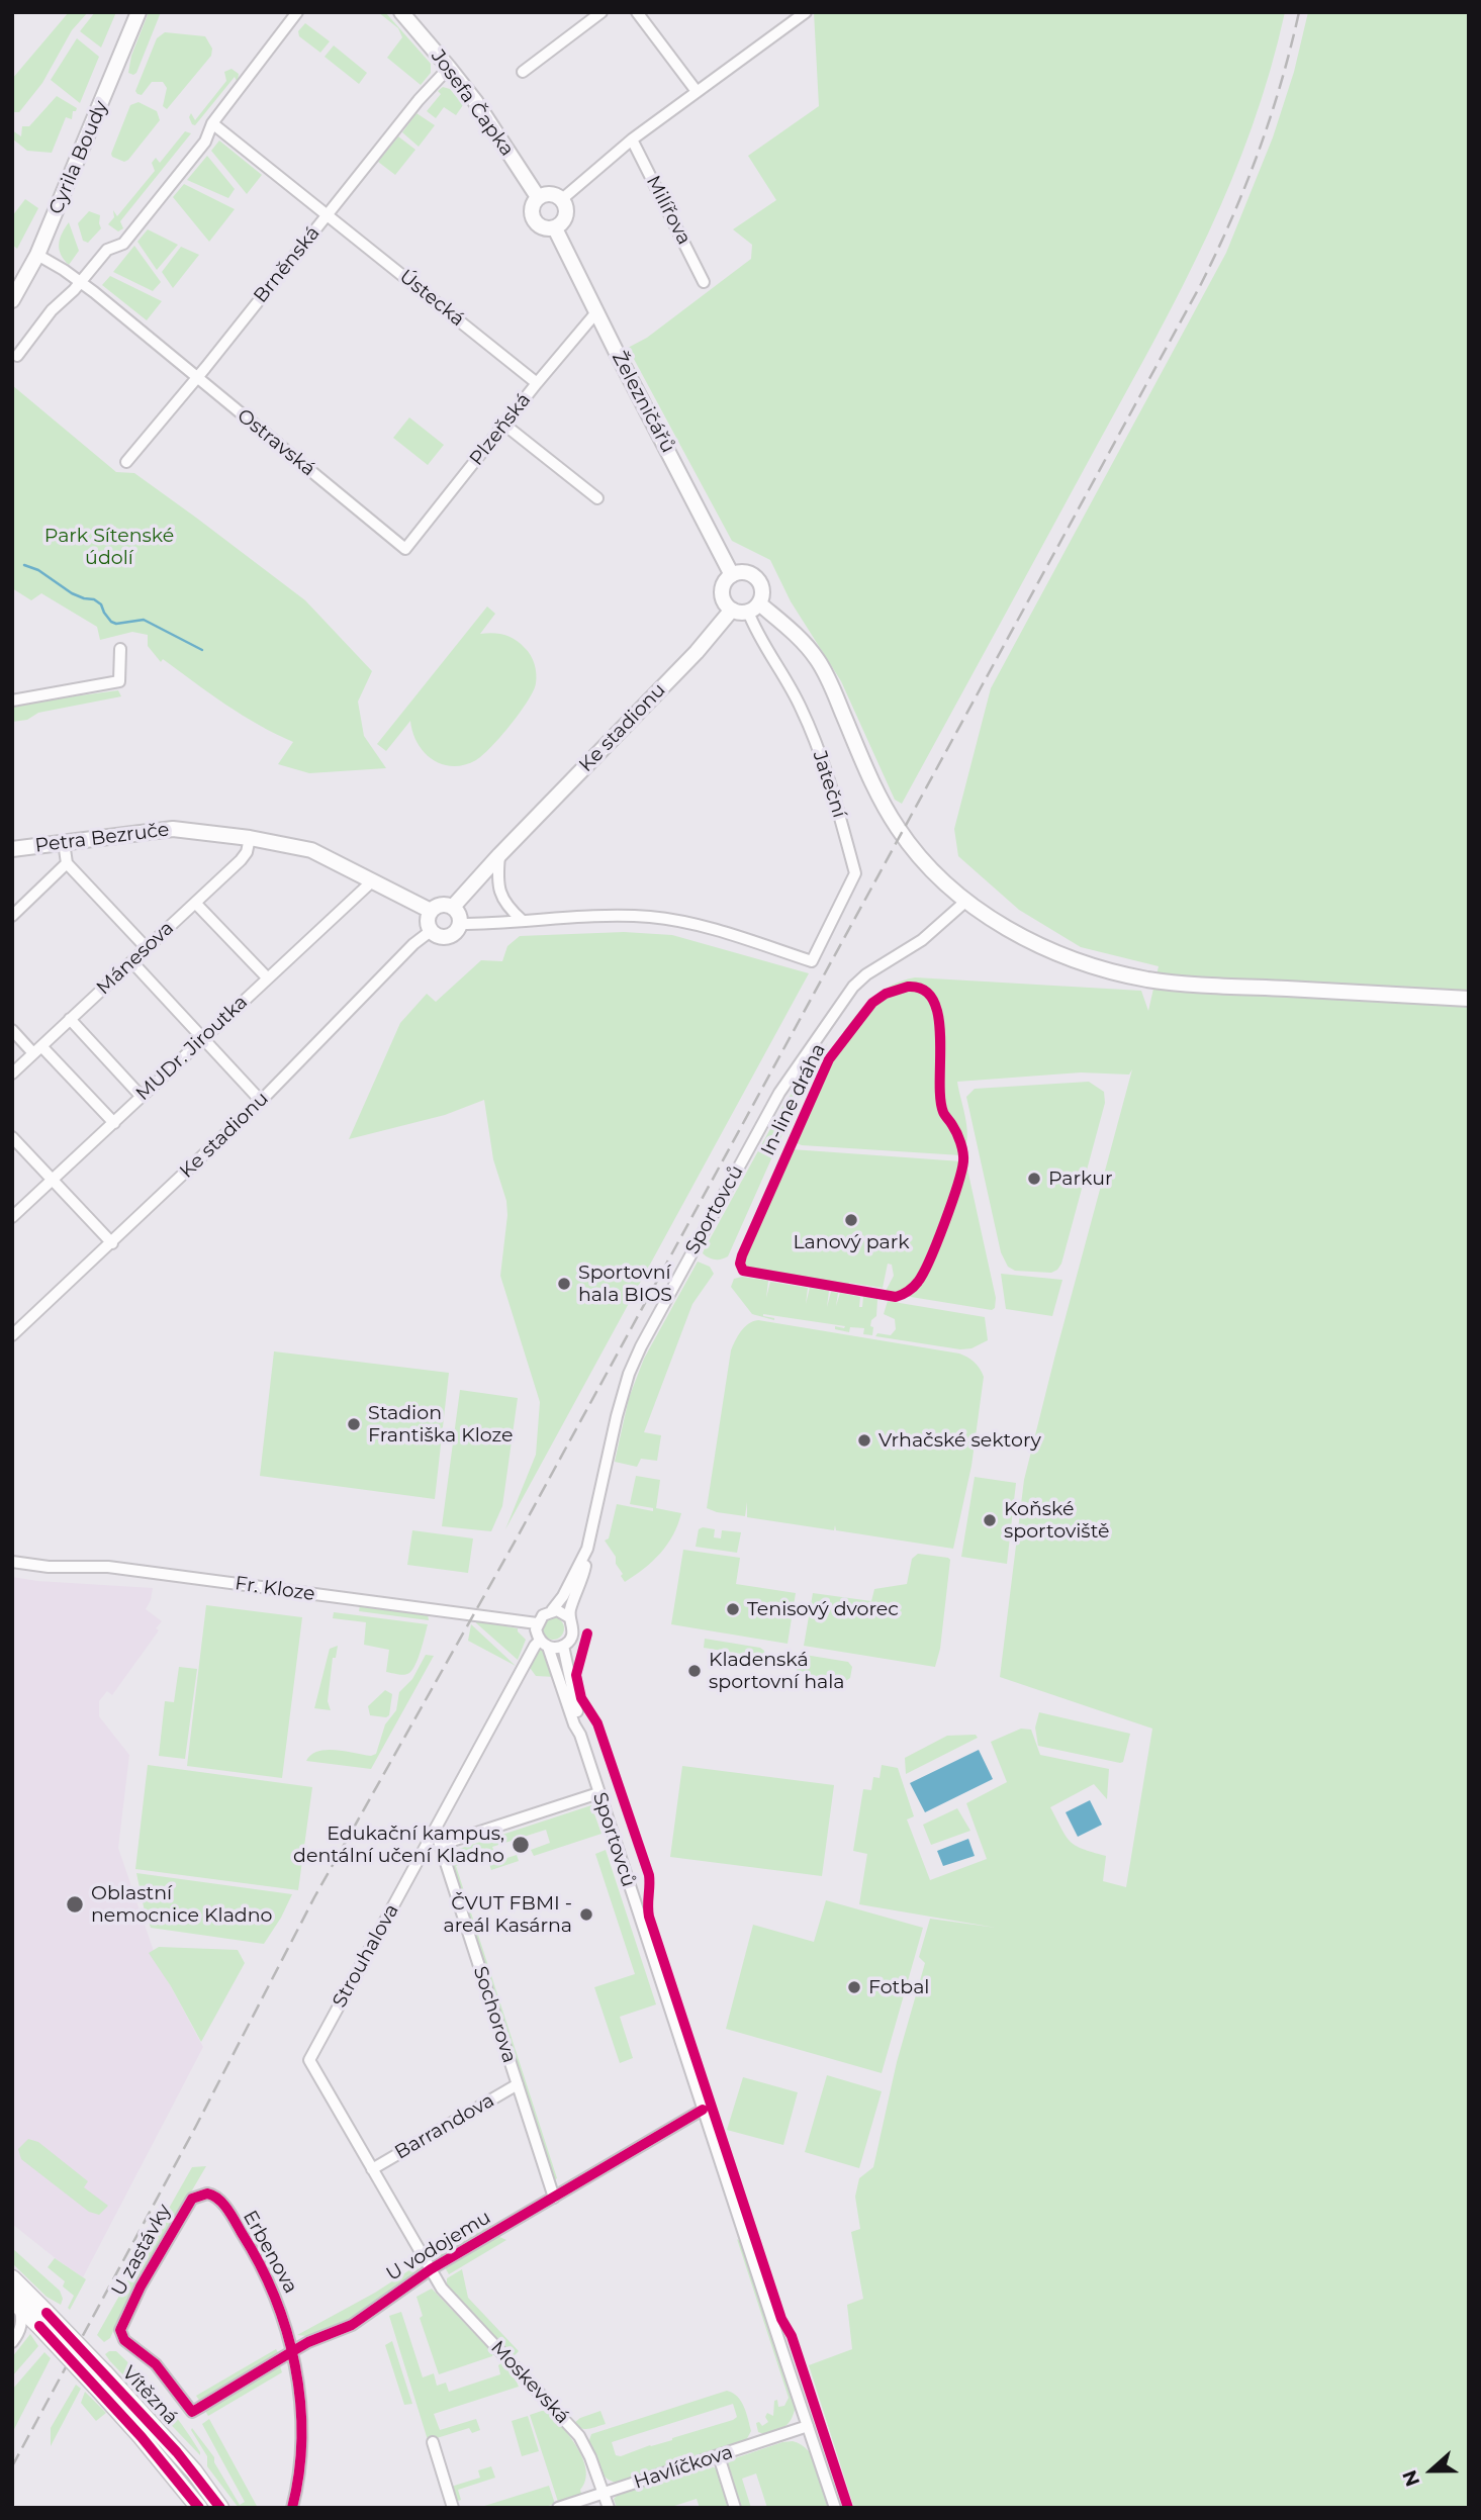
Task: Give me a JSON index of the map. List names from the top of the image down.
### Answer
{
  "streets": {
    "main road": ["Vítězná"],
    "street": [
      "Josefa Čapka",
      "Cyrila Boudy",
      "Milířova",
      "Brněnská",
      "Ústecká",
      "Železničářů",
      "Plzeňská",
      "Ostravská",
      "Ke stadionu",
      "Jateční",
      "Petra Bezruče",
      "Mánesova",
      "MUDr. Jiroutka",
      "Sportovců",
      "Fr. Kloze",
      "Strouhalova",
      "Sochorova",
      "Barrandova",
      "U vodojemu",
      "U zastávky",
      "Erbenova",
      "Moskevská",
      "Havlíčkova"
    ],
    "cycle path": ["In-line dráha"]
  },
  "crossings": [
    ["Josefa Čapka", "Brněnská"],
    ["Josefa Čapka", "Železničářů"],
    ["Cyrila Boudy", "Ostravská"],
    ["Brněnská", "Ústecká"],
    ["Brněnská", "Ostravská"],
    ["Ústecká", "Plzeňská"],
    ["Železničářů", "Plzeňská"],
    ["Železničářů", "Ke stadionu"],
    ["Železničářů", "Jateční"],
    ["Plzeňská", "Ostravská"],
    ["Ke stadionu", "Jateční"],
    ["Ke stadionu", "Petra Bezruče"],
    ["Petra Bezruče", "Mánesova"],
    ["Petra Bezruče", "MUDr. Jiroutka"],
    ["Sportovců", "Fr. Kloze"],
    ["Sportovců", "Strouhalova"],
    ["Sportovců", "U vodojemu"],
    ["Sportovců", "Havlíčkova"],
    ["Fr. Kloze", "Strouhalova"],
    ["Strouhalova", "Sochorova"],
    ["Strouhalova", "Barrandova"],
    ["Strouhalova", "U vodojemu"],
    ["Strouhalova", "Moskevská"],
    ["Sochorova", "Barrandova"],
    ["Sochorova", "U vodojemu"],
    ["U vodojemu", "Erbenova"],
    ["U vodojemu", "Moskevská"],
    ["U vodojemu", "Vítězná"],
    ["U zastávky", "Erbenova"],
    ["U zastávky", "Vítězná"],
    ["Moskevská", "Havlíčkova"]
  ],
  "parks": ["Park Sítenské údolí"],
  "places": [
    "Parkur",
    "Lanový park",
    "Sportovní hala BIOS",
    "Stadion Františka Kloze",
    "Vrhačské sektory",
    "Koňské sportoviště",
    "Tenisový dvorec",
    "Kladenská sportovní hala",
    "Edukační kampus, dentální učení Kladno",
    "Oblastní nemocnice Kladno",
    "ČVUT FBMI - areál Kasárna",
    "Fotbal"
  ],
  "north": "left"
}
